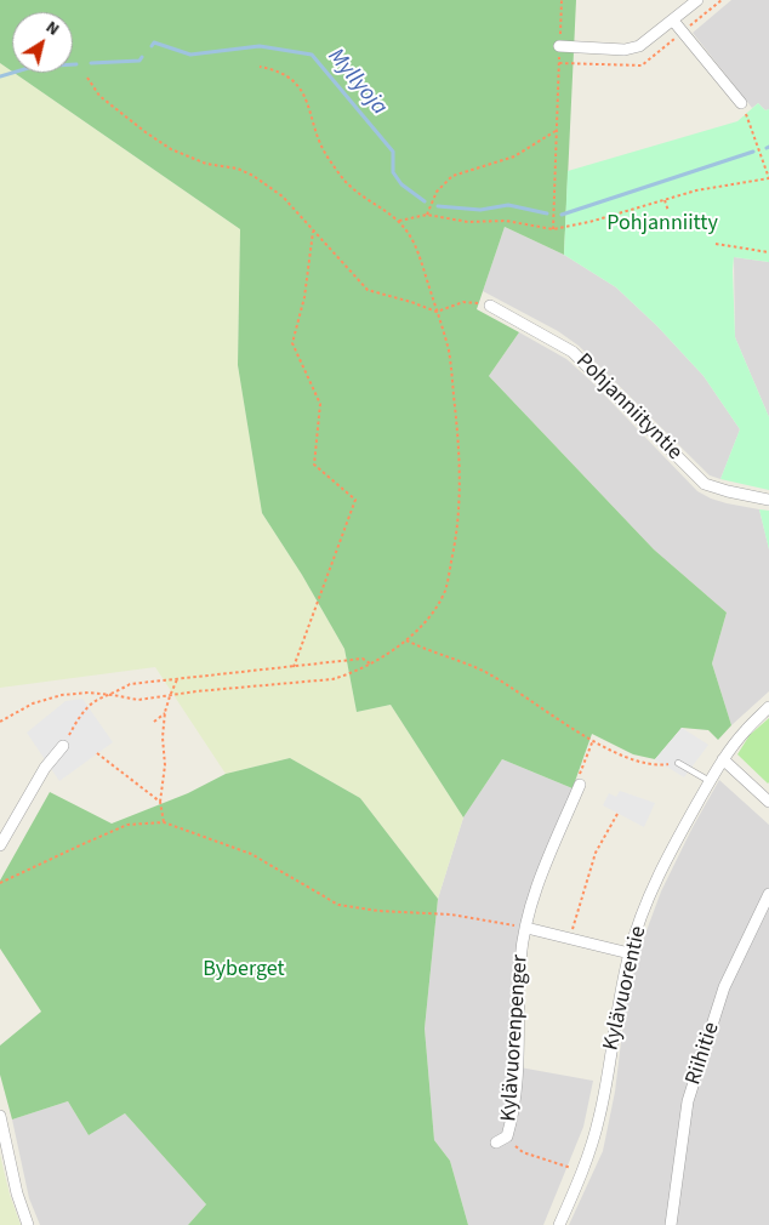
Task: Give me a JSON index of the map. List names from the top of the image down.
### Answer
{
  "streets": {
    "street": [
      "Pohjanniityntie",
      "Kylävuorentie",
      "Kylävuorenpenger",
      "Riihitie"
    ]
  },
  "crossings": [
    ["Kylävuorentie", "Kylävuorenpenger"]
  ],
  "water": ["Myllyoja"],
  "parks": ["Pohjanniitty", "Byberget"],
  "north": "top right"
}
